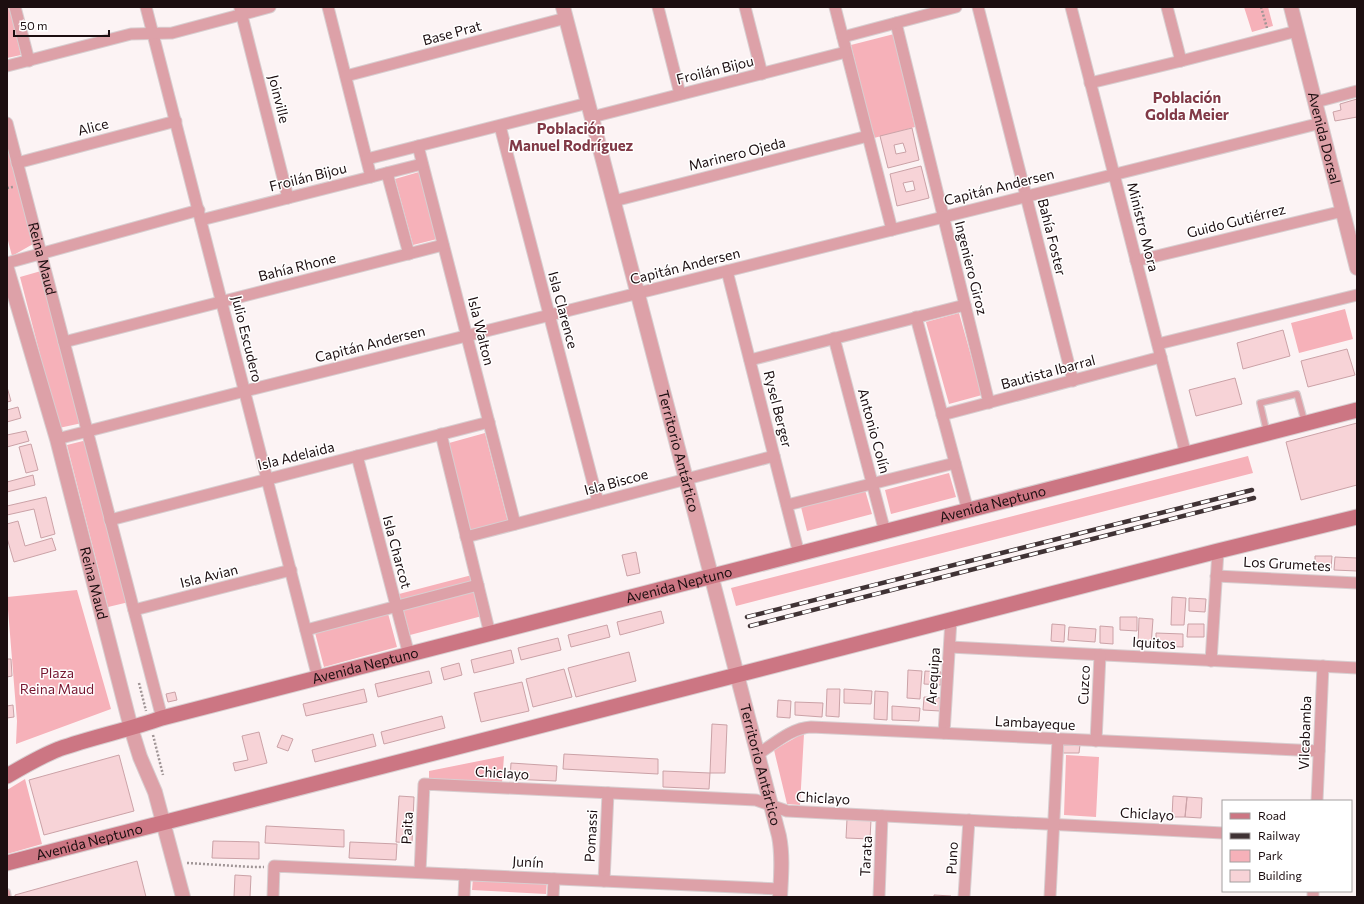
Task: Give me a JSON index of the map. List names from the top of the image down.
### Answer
{
  "streets": {
    "main road": ["Avenida Neptuno"],
    "street": [
      "Base Prat",
      "Froilán Bijou",
      "Joinville",
      "Alice",
      "Avenida Dorsal",
      "Marinero Ojeda",
      "Capitán Andersen",
      "Guido Gutiérrez",
      "Ministro Mora",
      "Bahía Foster",
      "Reina Maud",
      "Bahía Rhone",
      "Ingeniero Giroz",
      "Isla Clarence",
      "Isla Walton",
      "Julio Escudero",
      "Bautista Ibarral",
      "Rysel Berger",
      "Antonio Colín",
      "Territorio Antártico",
      "Isla Adelaida",
      "Isla Biscoe",
      "Isla Charcot",
      "Los Grumetes",
      "Isla Avian",
      "Iquitos",
      "Arequipa",
      "Cuzco",
      "Lambayeque",
      "Vilcabamba",
      "Chiclayo",
      "Paita",
      "Pomassi",
      "Tarata",
      "Puno",
      "Junín"
    ]
  },
  "crossings": [
    ["Base Prat", "Territorio Antártico"],
    ["Froilán Bijou", "Joinville"],
    ["Froilán Bijou", "Reina Maud"],
    ["Froilán Bijou", "Isla Walton"],
    ["Froilán Bijou", "Julio Escudero"],
    ["Froilán Bijou", "Territorio Antártico"],
    ["Alice", "Reina Maud"],
    ["Alice", "Julio Escudero"],
    ["Avenida Dorsal", "Capitán Andersen"],
    ["Avenida Dorsal", "Guido Gutiérrez"],
    ["Marinero Ojeda", "Territorio Antártico"],
    ["Capitán Andersen", "Ministro Mora"],
    ["Capitán Andersen", "Bahía Foster"],
    ["Capitán Andersen", "Reina Maud"],
    ["Capitán Andersen", "Ingeniero Giroz"],
    ["Capitán Andersen", "Isla Clarence"],
    ["Capitán Andersen", "Isla Walton"],
    ["Capitán Andersen", "Julio Escudero"],
    ["Capitán Andersen", "Rysel Berger"],
    ["Capitán Andersen", "Territorio Antártico"],
    ["Guido Gutiérrez", "Ministro Mora"],
    ["Ministro Mora", "Bautista Ibarral"],
    ["Ministro Mora", "Avenida Neptuno"],
    ["Bahía Foster", "Bautista Ibarral"],
    ["Reina Maud", "Bahía Rhone"],
    ["Reina Maud", "Isla Adelaida"],
    ["Reina Maud", "Avenida Neptuno"],
    ["Reina Maud", "Isla Avian"],
    ["Bahía Rhone", "Isla Walton"],
    ["Bahía Rhone", "Julio Escudero"],
    ["Ingeniero Giroz", "Bautista Ibarral"],
    ["Isla Clarence", "Isla Biscoe"],
    ["Isla Walton", "Isla Adelaida"],
    ["Isla Walton", "Isla Biscoe"],
    ["Julio Escudero", "Isla Adelaida"],
    ["Julio Escudero", "Avenida Neptuno"],
    ["Julio Escudero", "Isla Avian"],
    ["Rysel Berger", "Isla Biscoe"],
    ["Rysel Berger", "Avenida Neptuno"],
    ["Antonio Colín", "Avenida Neptuno"],
    ["Territorio Antártico", "Isla Biscoe"],
    ["Territorio Antártico", "Avenida Neptuno"],
    ["Territorio Antártico", "Lambayeque"],
    ["Territorio Antártico", "Chiclayo"],
    ["Territorio Antártico", "Junín"],
    ["Isla Adelaida", "Isla Charcot"],
    ["Avenida Neptuno", "Isla Charcot"],
    ["Avenida Neptuno", "Arequipa"],
    ["Iquitos", "Arequipa"],
    ["Iquitos", "Cuzco"],
    ["Iquitos", "Vilcabamba"],
    ["Arequipa", "Lambayeque"],
    ["Cuzco", "Lambayeque"],
    ["Lambayeque", "Vilcabamba"],
    ["Chiclayo", "Paita"],
    ["Chiclayo", "Pomassi"],
    ["Chiclayo", "Tarata"],
    ["Chiclayo", "Puno"],
    ["Paita", "Junín"],
    ["Pomassi", "Junín"]
  ],
  "districts": ["Población Golda Meier", "Población Manuel Rodríguez"],
  "parks": ["Plaza Reina Maud"],
  "legend": [
    "Road",
    "Railway",
    "Park",
    "Building"
  ],
  "scale_bar": "50 m"
}
